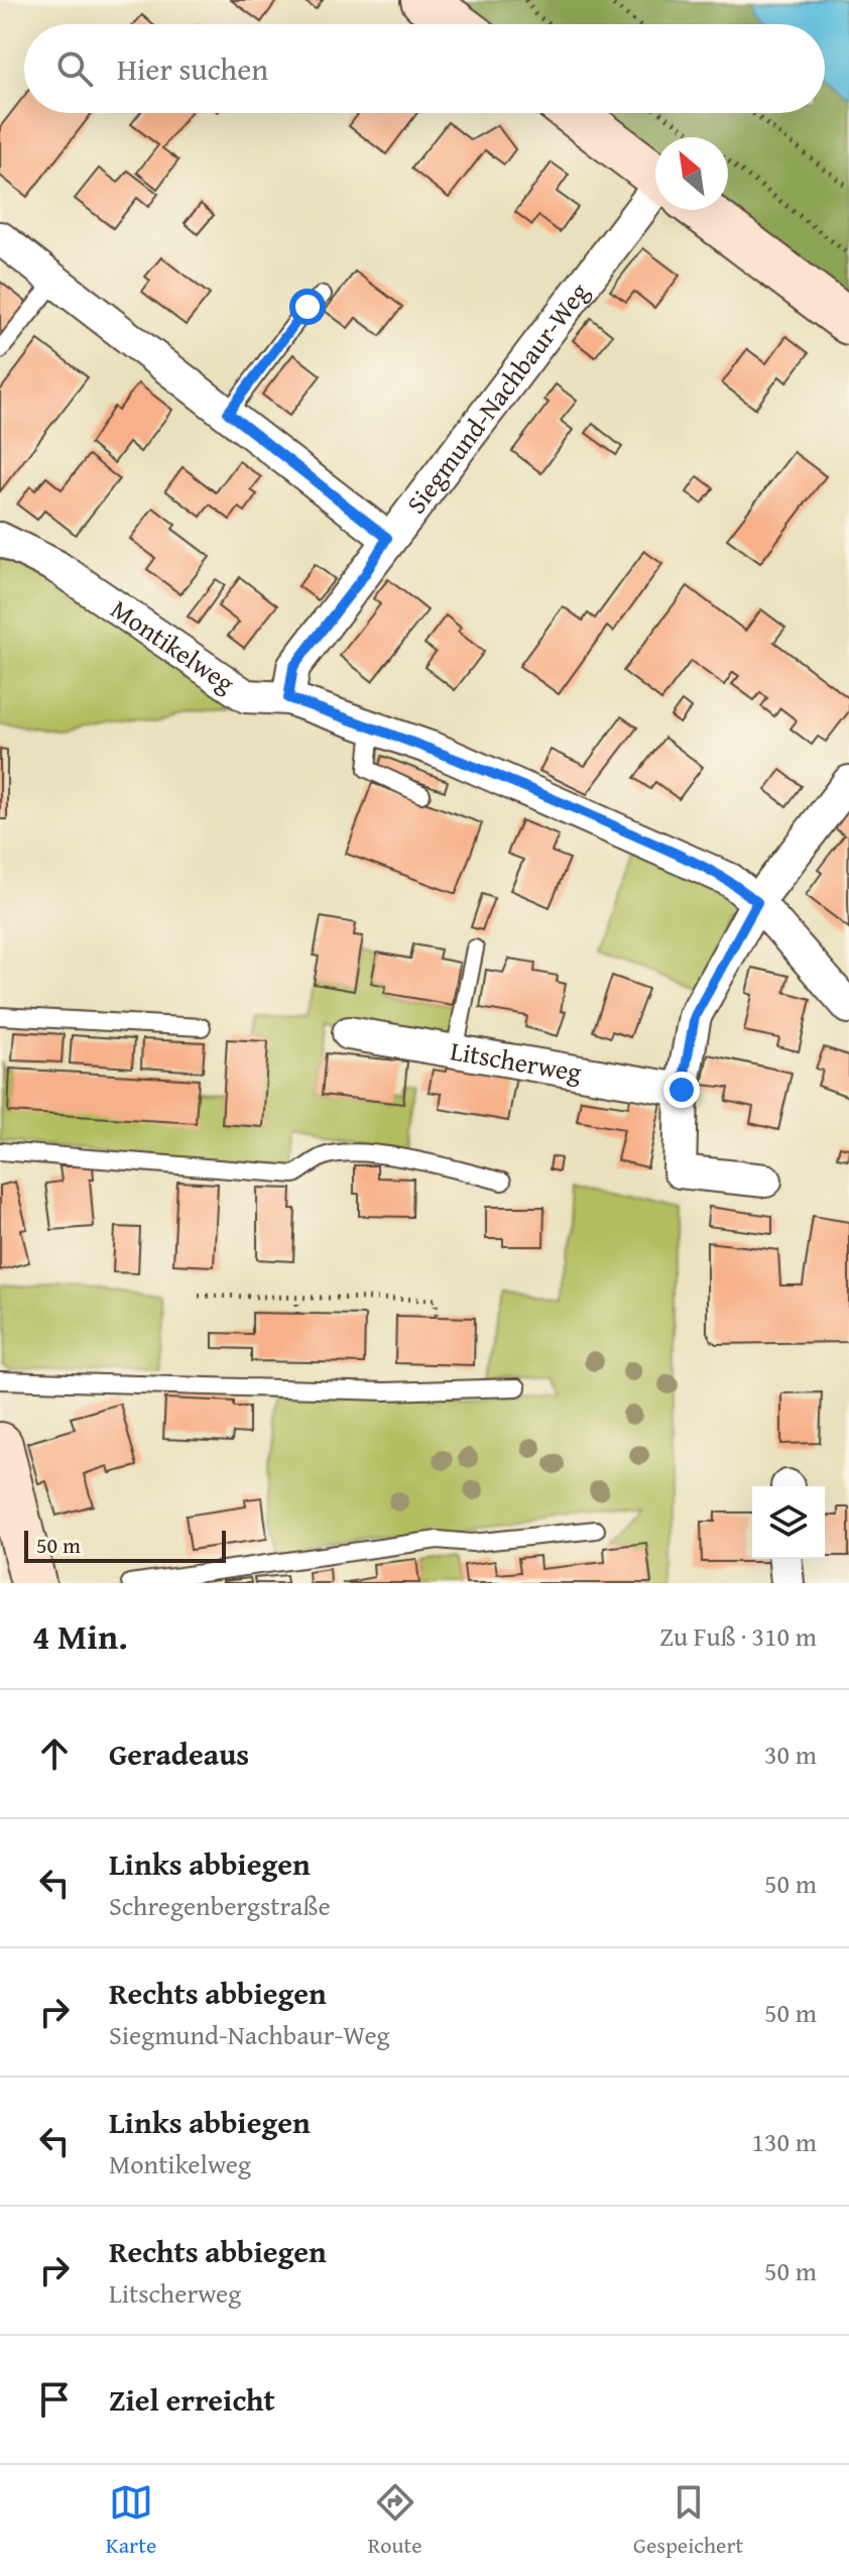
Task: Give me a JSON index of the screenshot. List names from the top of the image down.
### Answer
{
  "streets": {
    "street": ["Siegmund-Nachbaur-Weg", "Montikelweg", "Litscherweg"]
  },
  "crossings": [
    ["Siegmund-Nachbaur-Weg", "Montikelweg"]
  ],
  "scale_bar": "50 m",
  "north": "top left",
  "page": {
    "search": "Hier suchen",
    "scale": "50 m",
    "heading": ["4 Min.", "Zu Fuß · 310 m"],
    "list": [
      ["Geradeaus", "30 m"],
      ["Links abbiegen", "Schregenbergstraße", "50 m"],
      ["Rechts abbiegen", "Siegmund-Nachbaur-Weg", "50 m"],
      ["Links abbiegen", "Montikelweg", "130 m"],
      ["Rechts abbiegen", "Litscherweg", "50 m"],
      "Ziel erreicht"
    ],
    "nav": ["Karte", "Route", "Gespeichert"]
  }
}
